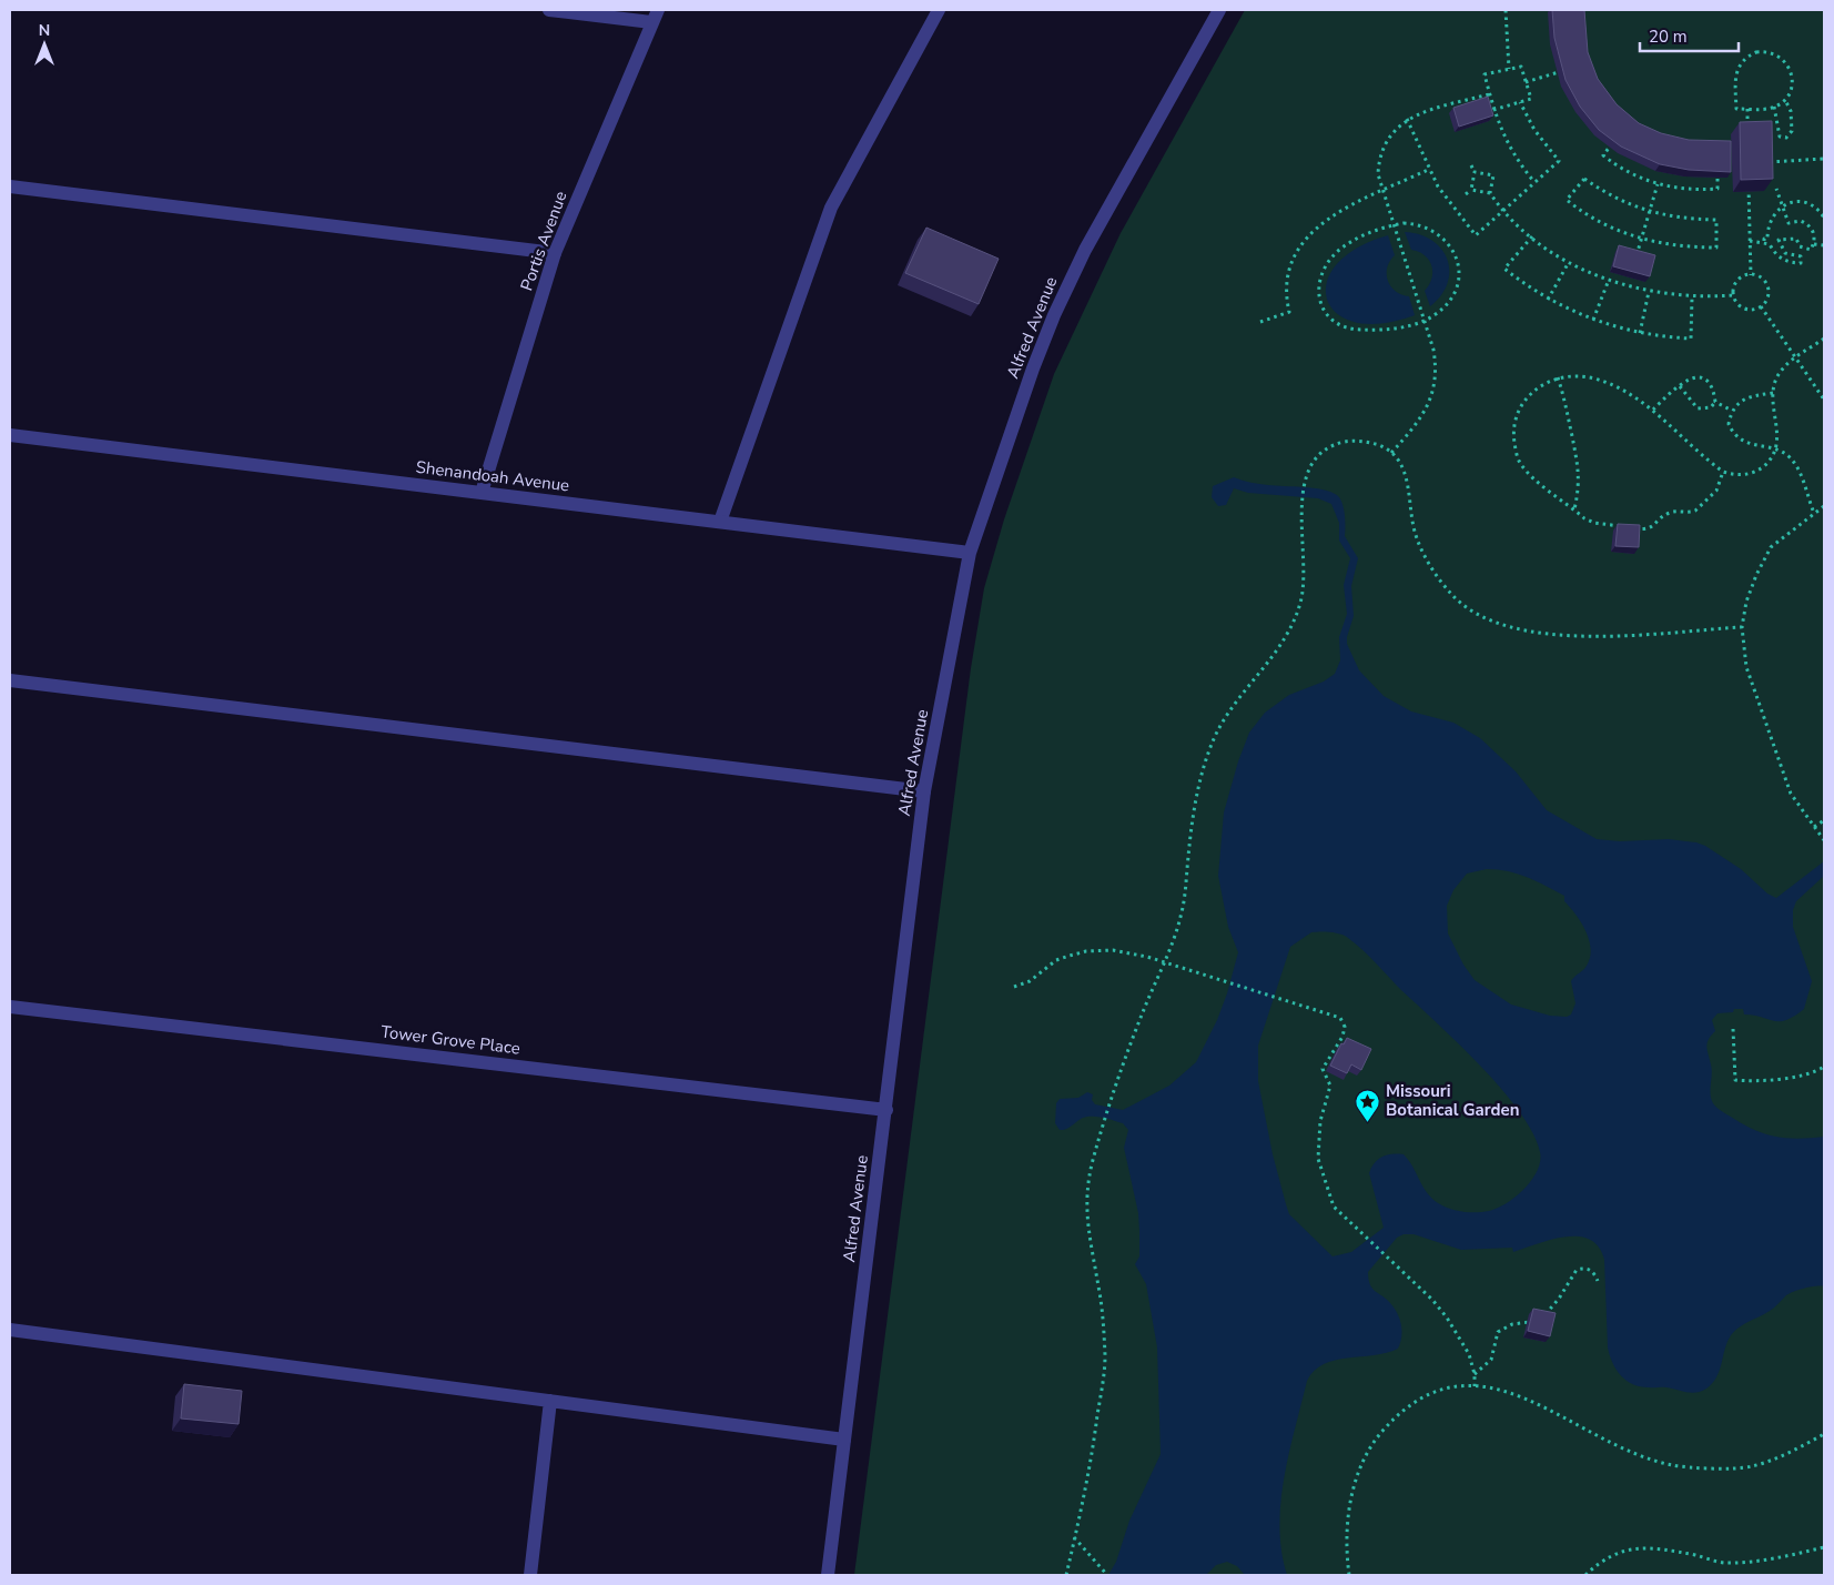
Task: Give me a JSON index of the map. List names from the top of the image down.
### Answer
{
  "streets": {
    "street": [
      "Portis Avenue",
      "Alfred Avenue",
      "Shenandoah Avenue",
      "Tower Grove Place"
    ]
  },
  "crossings": [
    ["Portis Avenue", "Shenandoah Avenue"],
    ["Alfred Avenue", "Shenandoah Avenue"],
    ["Alfred Avenue", "Tower Grove Place"]
  ],
  "places": {
    "place": ["Missouri Botanical Garden"]
  },
  "scale_bar": "20 m",
  "north": "top"
}
